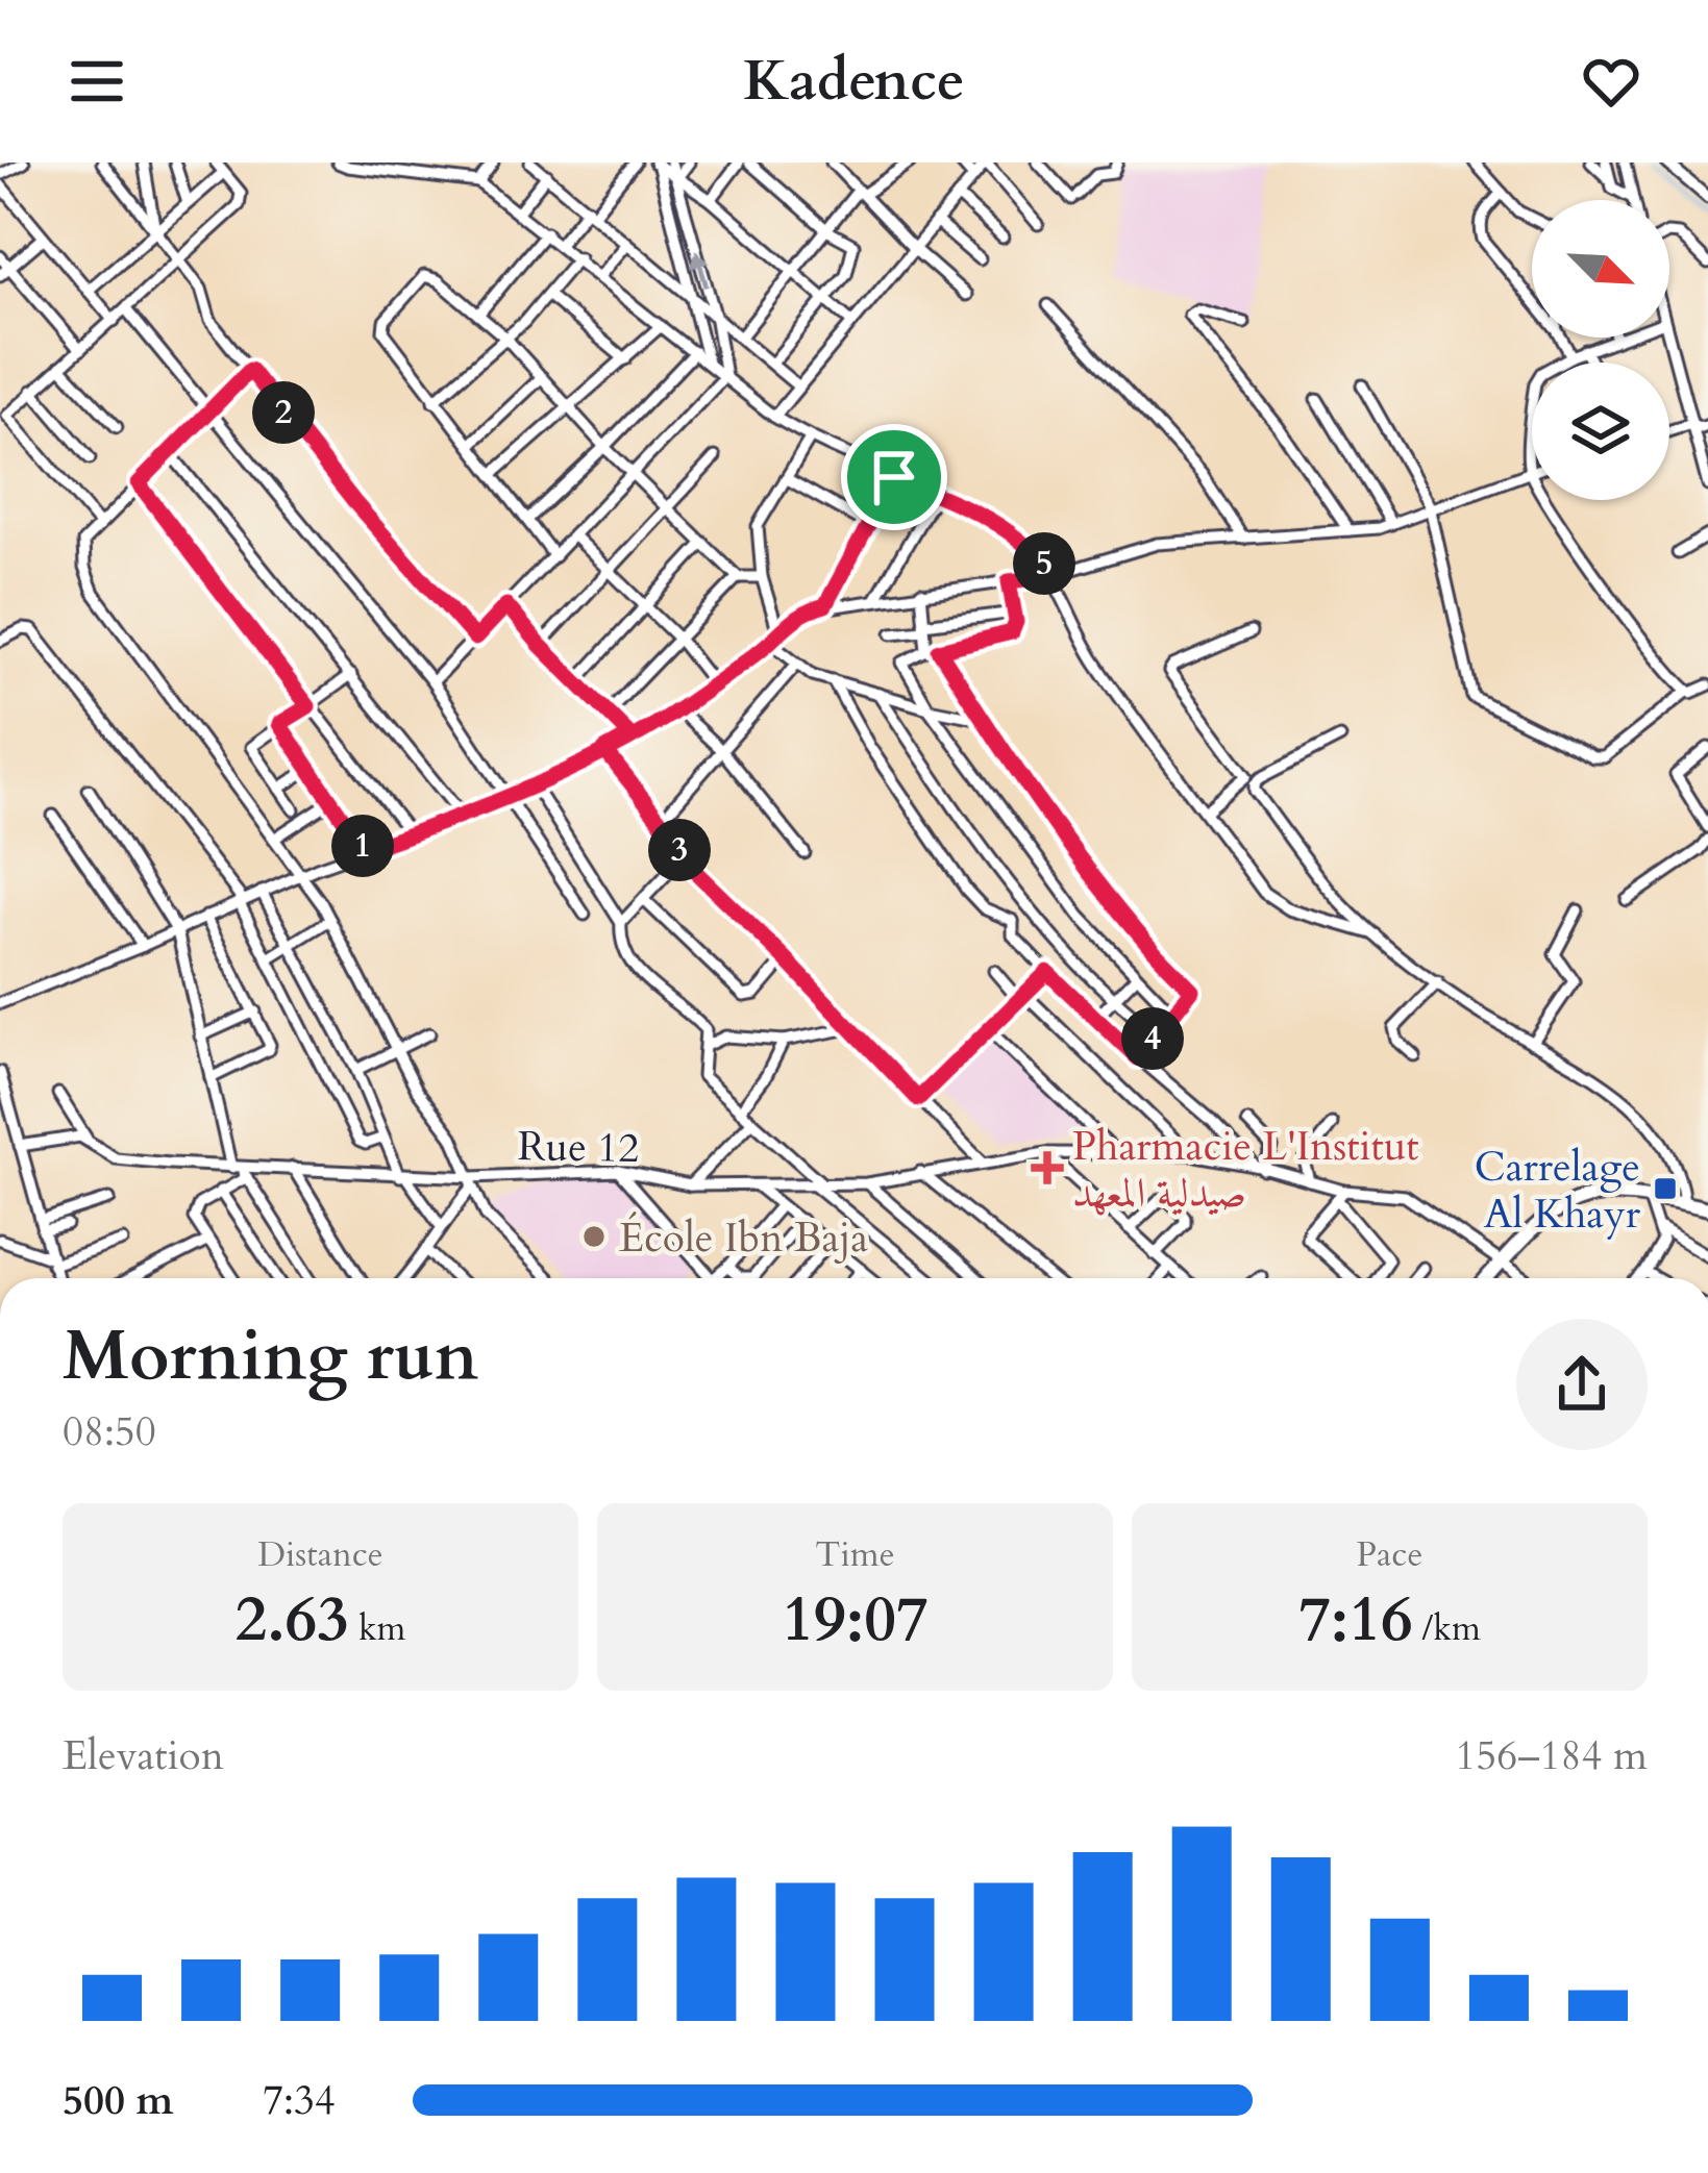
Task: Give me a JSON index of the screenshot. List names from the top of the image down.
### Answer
{
  "streets": {
    "street": ["Rue 12"]
  },
  "places": {
    "health": ["Pharmacie L'Institut صيدلية المعهد"],
    "transit": ["Carrelage Al Khayr"],
    "other": ["École Ibn Baja"]
  },
  "north": "bottom right",
  "page": {
    "header": "Kadence",
    "pins": [
      "2",
      "5",
      "1",
      "3",
      "4"
    ],
    "heading": ["Morning run", "08:50"],
    "stats": [
      ["Distance", "2.63 km"],
      ["Time", "19:07"],
      ["Pace", "7:16 /km"]
    ],
    "chart": ["Elevation", "156–184 m"],
    "list": [
      {
        "name": "500 m",
        "note": "7:34"
      }
    ]
  }
}
